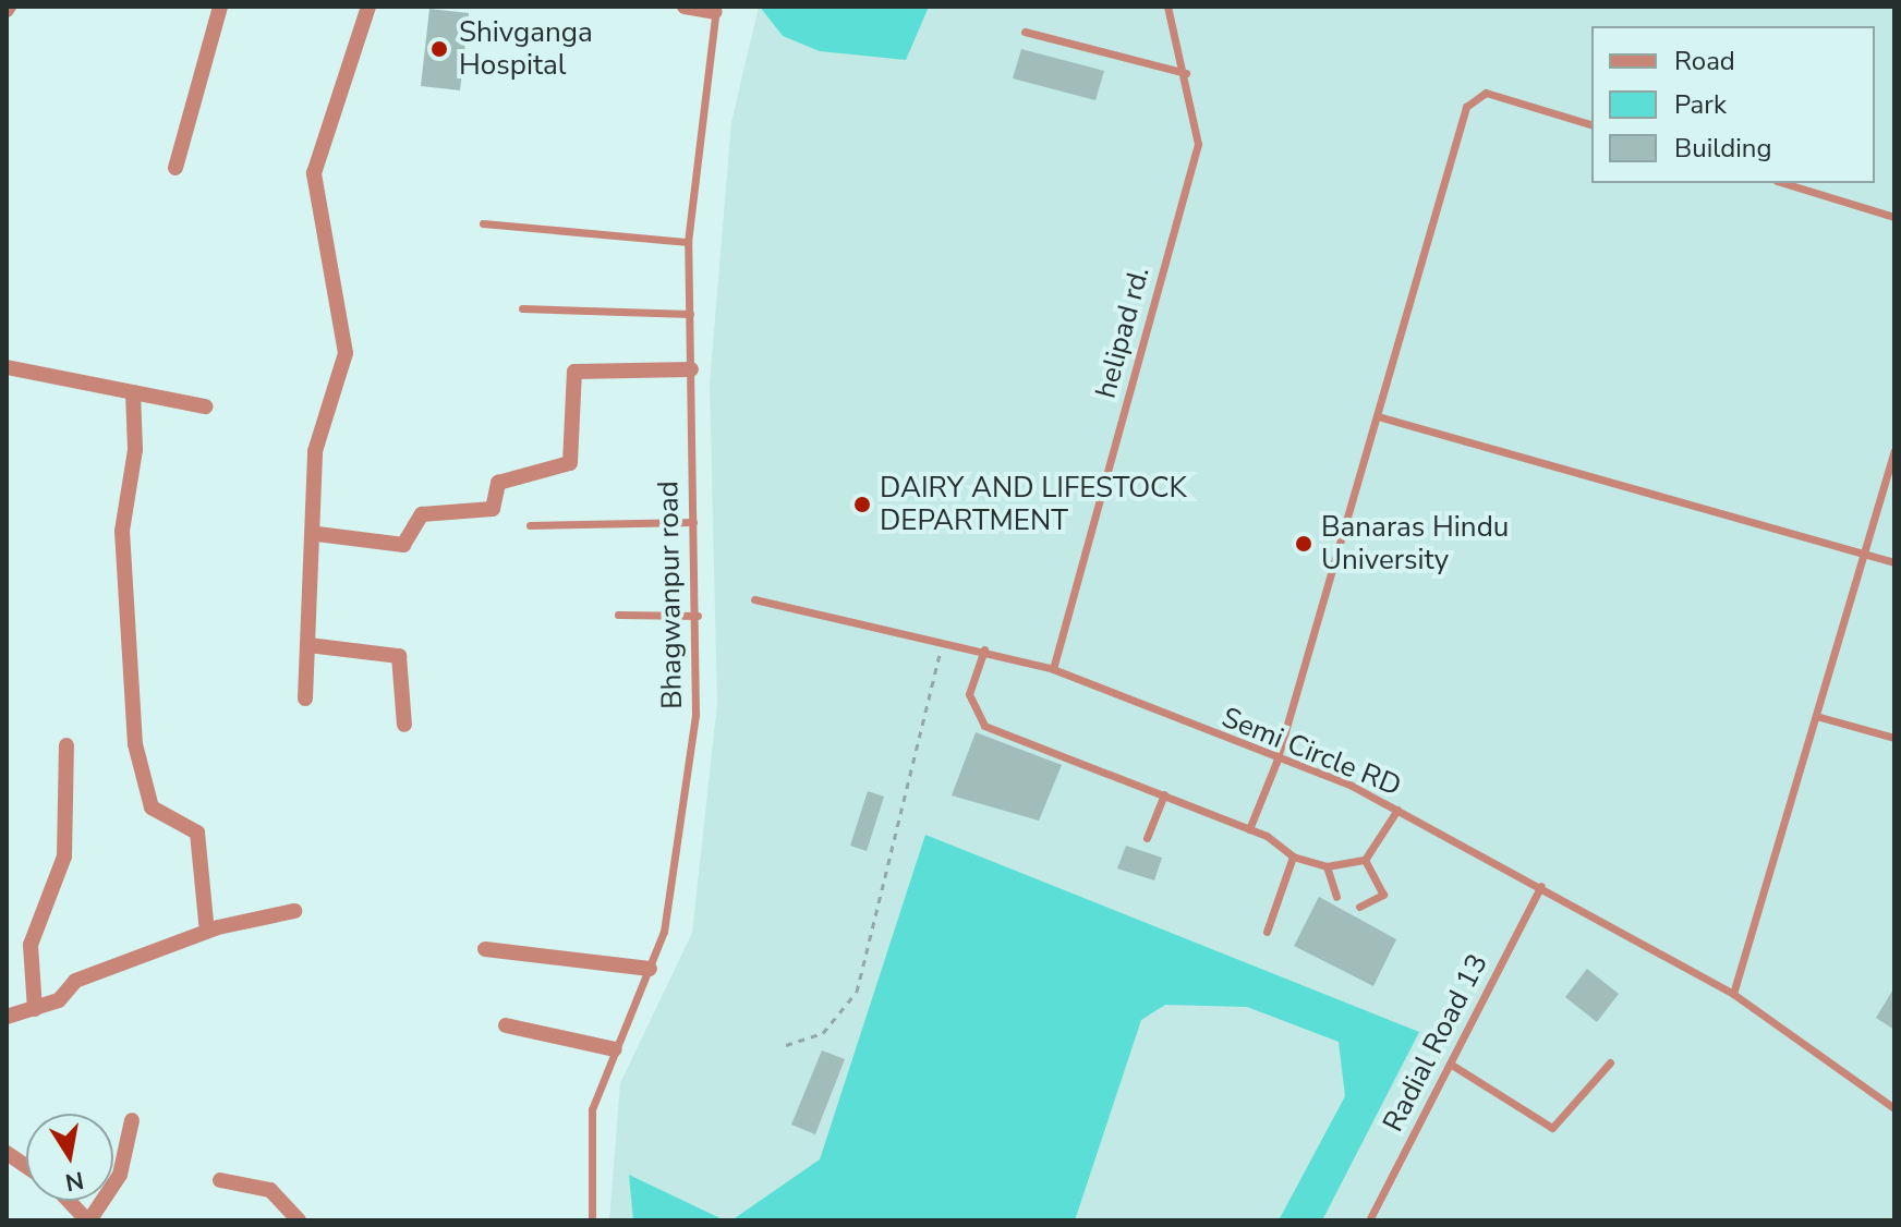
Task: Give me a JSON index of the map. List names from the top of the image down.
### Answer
{
  "streets": {
    "lane": [
      "helipad rd.",
      "Bhagwanpur road",
      "Semi Circle RD",
      "Radial Road 13"
    ]
  },
  "crossings": [
    ["helipad rd.", "Semi Circle RD"],
    ["Semi Circle RD", "Radial Road 13"]
  ],
  "places": ["Shivganga Hospital", "DAIRY AND LIFESTOCK DEPARTMENT", "Banaras Hindu University"],
  "legend": ["Road", "Park", "Building"],
  "north": "bottom"
}
